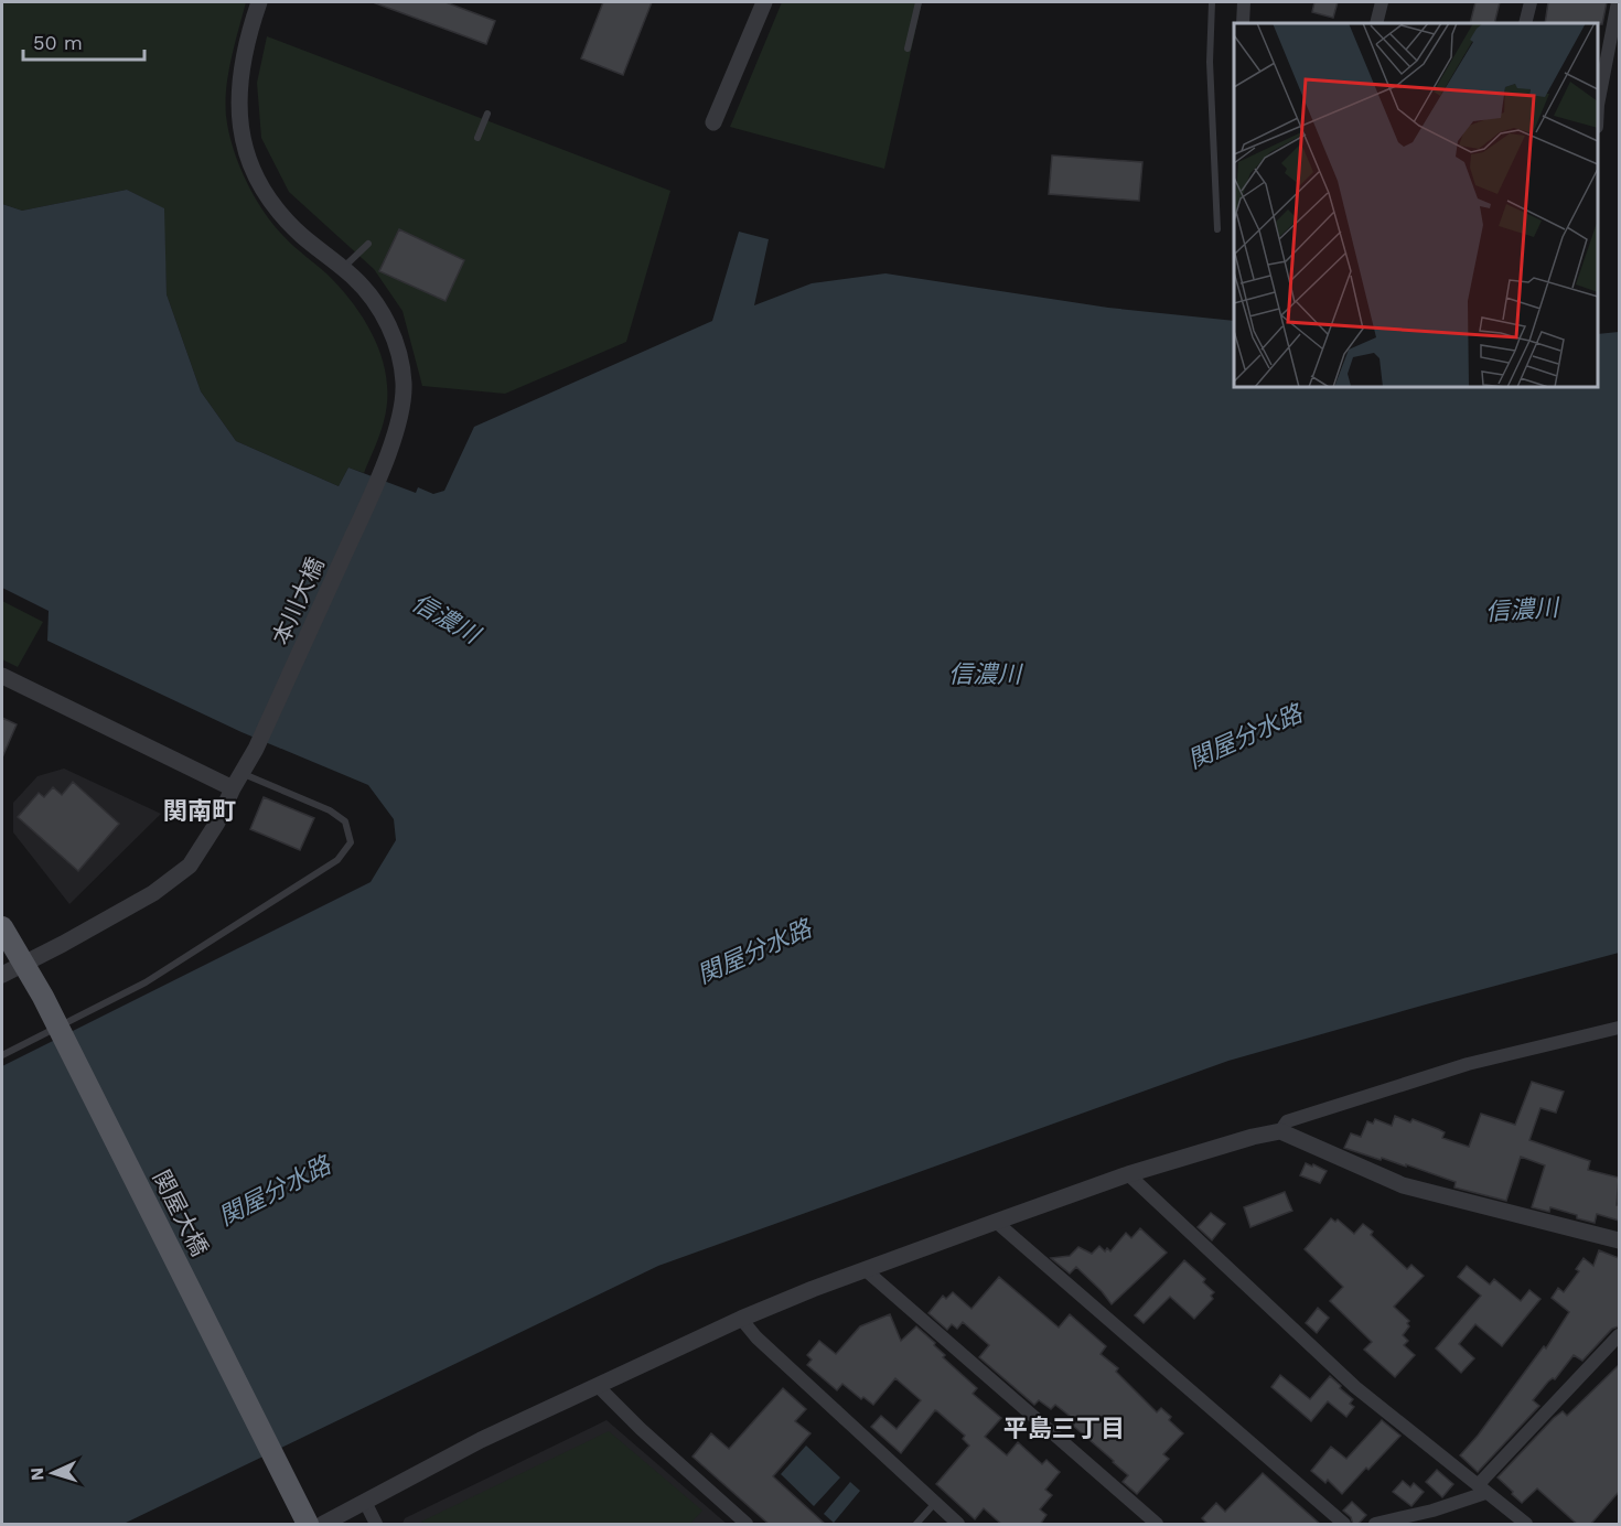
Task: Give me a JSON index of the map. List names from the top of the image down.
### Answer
{
  "streets": {
    "main road": ["関屋大橋"],
    "street": ["本川大橋"]
  },
  "districts": ["関南町", "平島三丁目"],
  "water": ["信濃川", "関屋分水路"],
  "scale_bar": "50 m",
  "north": "left"
}
